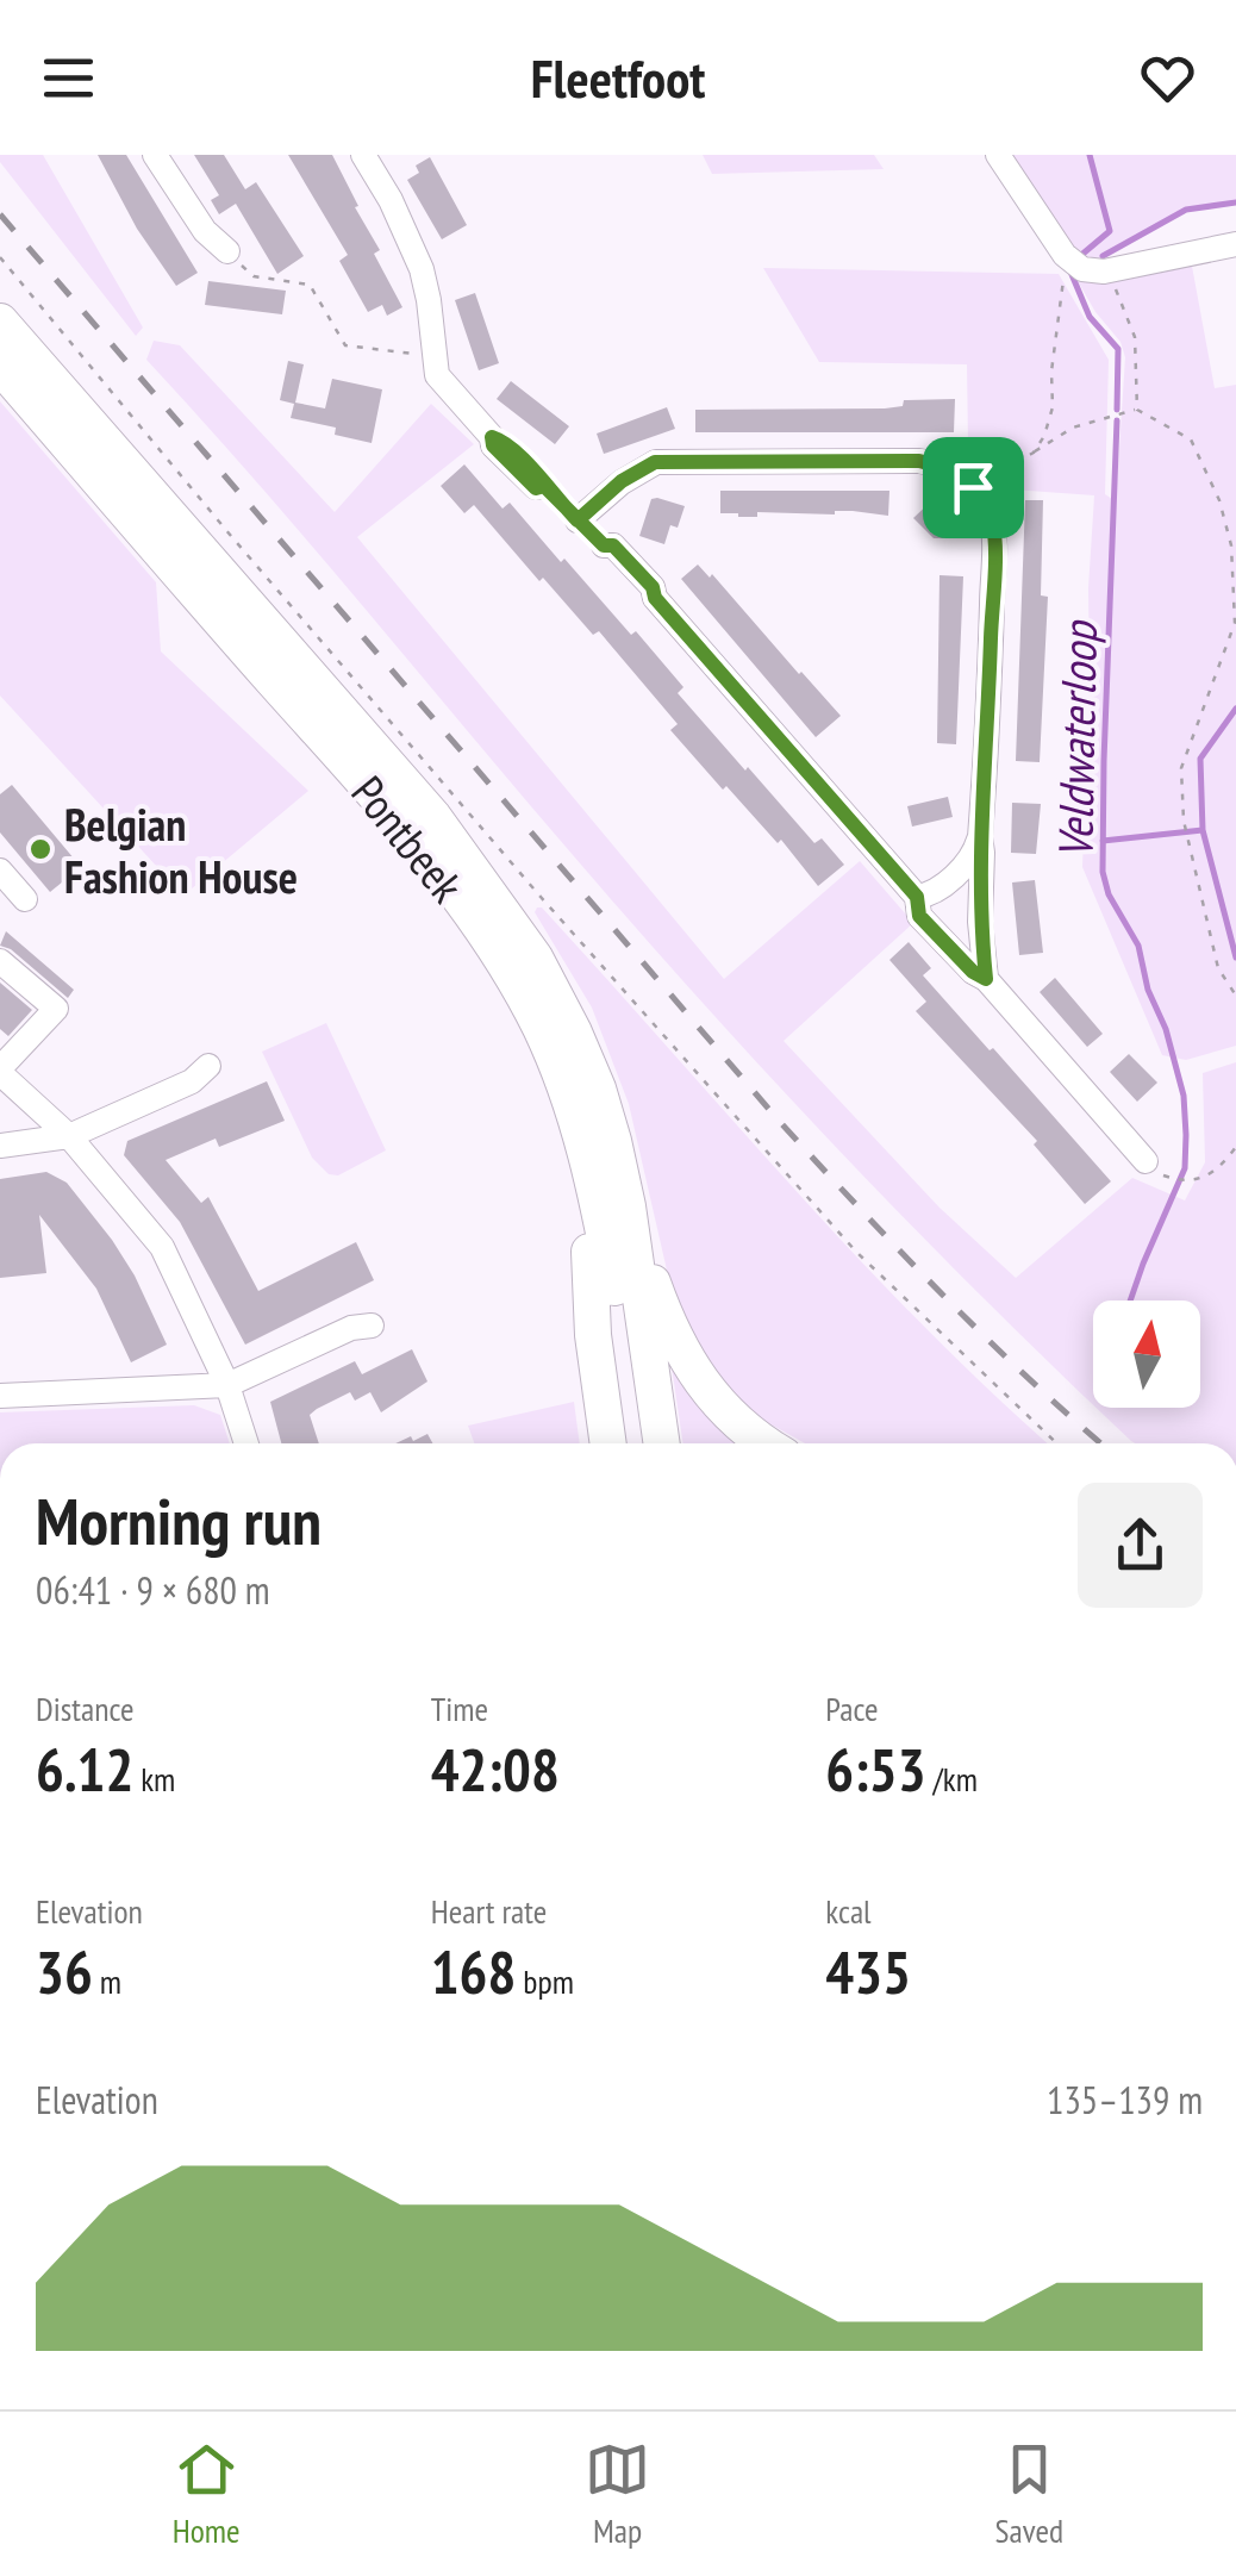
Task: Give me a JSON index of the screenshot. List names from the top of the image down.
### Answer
{
  "streets": {
    "highway": ["Pontbeek"]
  },
  "water": ["Veldwaterloop"],
  "places": ["Belgian Fashion House"],
  "north": "top",
  "page": {
    "header": "Fleetfoot",
    "heading": ["Morning run", "06:41 · 9 × 680 m"],
    "stats": [
      ["Distance", "6.12 km"],
      ["Time", "42:08"],
      ["Pace", "6:53 /km"],
      ["Elevation", "36 m"],
      ["Heart rate", "168 bpm"],
      ["kcal", "435"]
    ],
    "chart": ["Elevation", "135–139 m"],
    "tabs": ["Home", "Map", "Saved"]
  }
}
